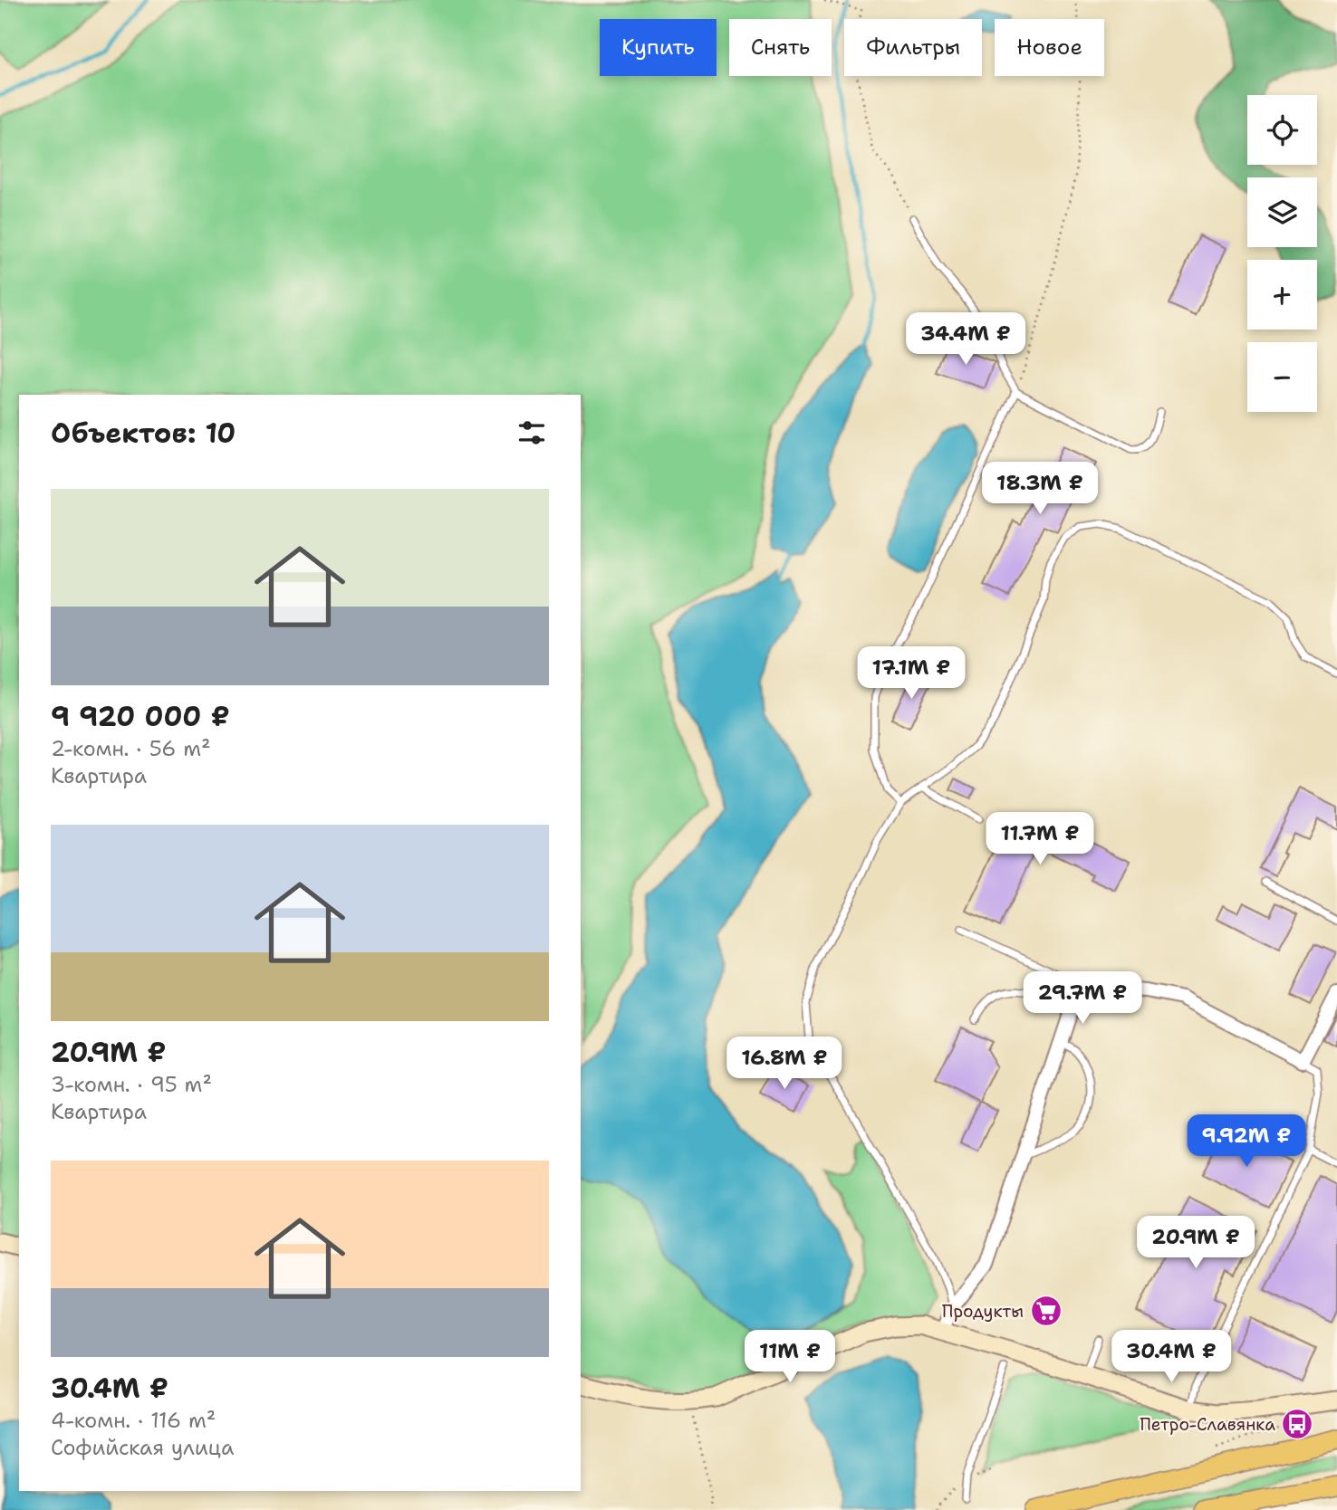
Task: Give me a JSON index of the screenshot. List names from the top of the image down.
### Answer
{
  "places": {
    "supermarket": ["Продукты"],
    "bus stop": ["Петро-Славянка"]
  },
  "page": {
    "chip": [
      "Купить",
      "Снять",
      "Фильтры",
      "Новое"
    ],
    "map_buttons": ["+", "−"],
    "price": [
      "34.4M ₽",
      "18.3M ₽",
      "17.1M ₽",
      "11.7M ₽",
      "29.7M ₽",
      "16.8M ₽",
      "9.92M ₽",
      "20.9M ₽",
      "11M ₽",
      "30.4M ₽"
    ],
    "heading": "Объектов: 10",
    "list": [
      {
        "name": "9 920 000 ₽",
        "note": "2-комн. · 56 m² · Квартира"
      },
      {
        "name": "20.9M ₽",
        "note": "3-комн. · 95 m² · Квартира"
      },
      {
        "name": "30.4M ₽",
        "note": "4-комн. · 116 m² · Софийская улица"
      }
    ]
  }
}
